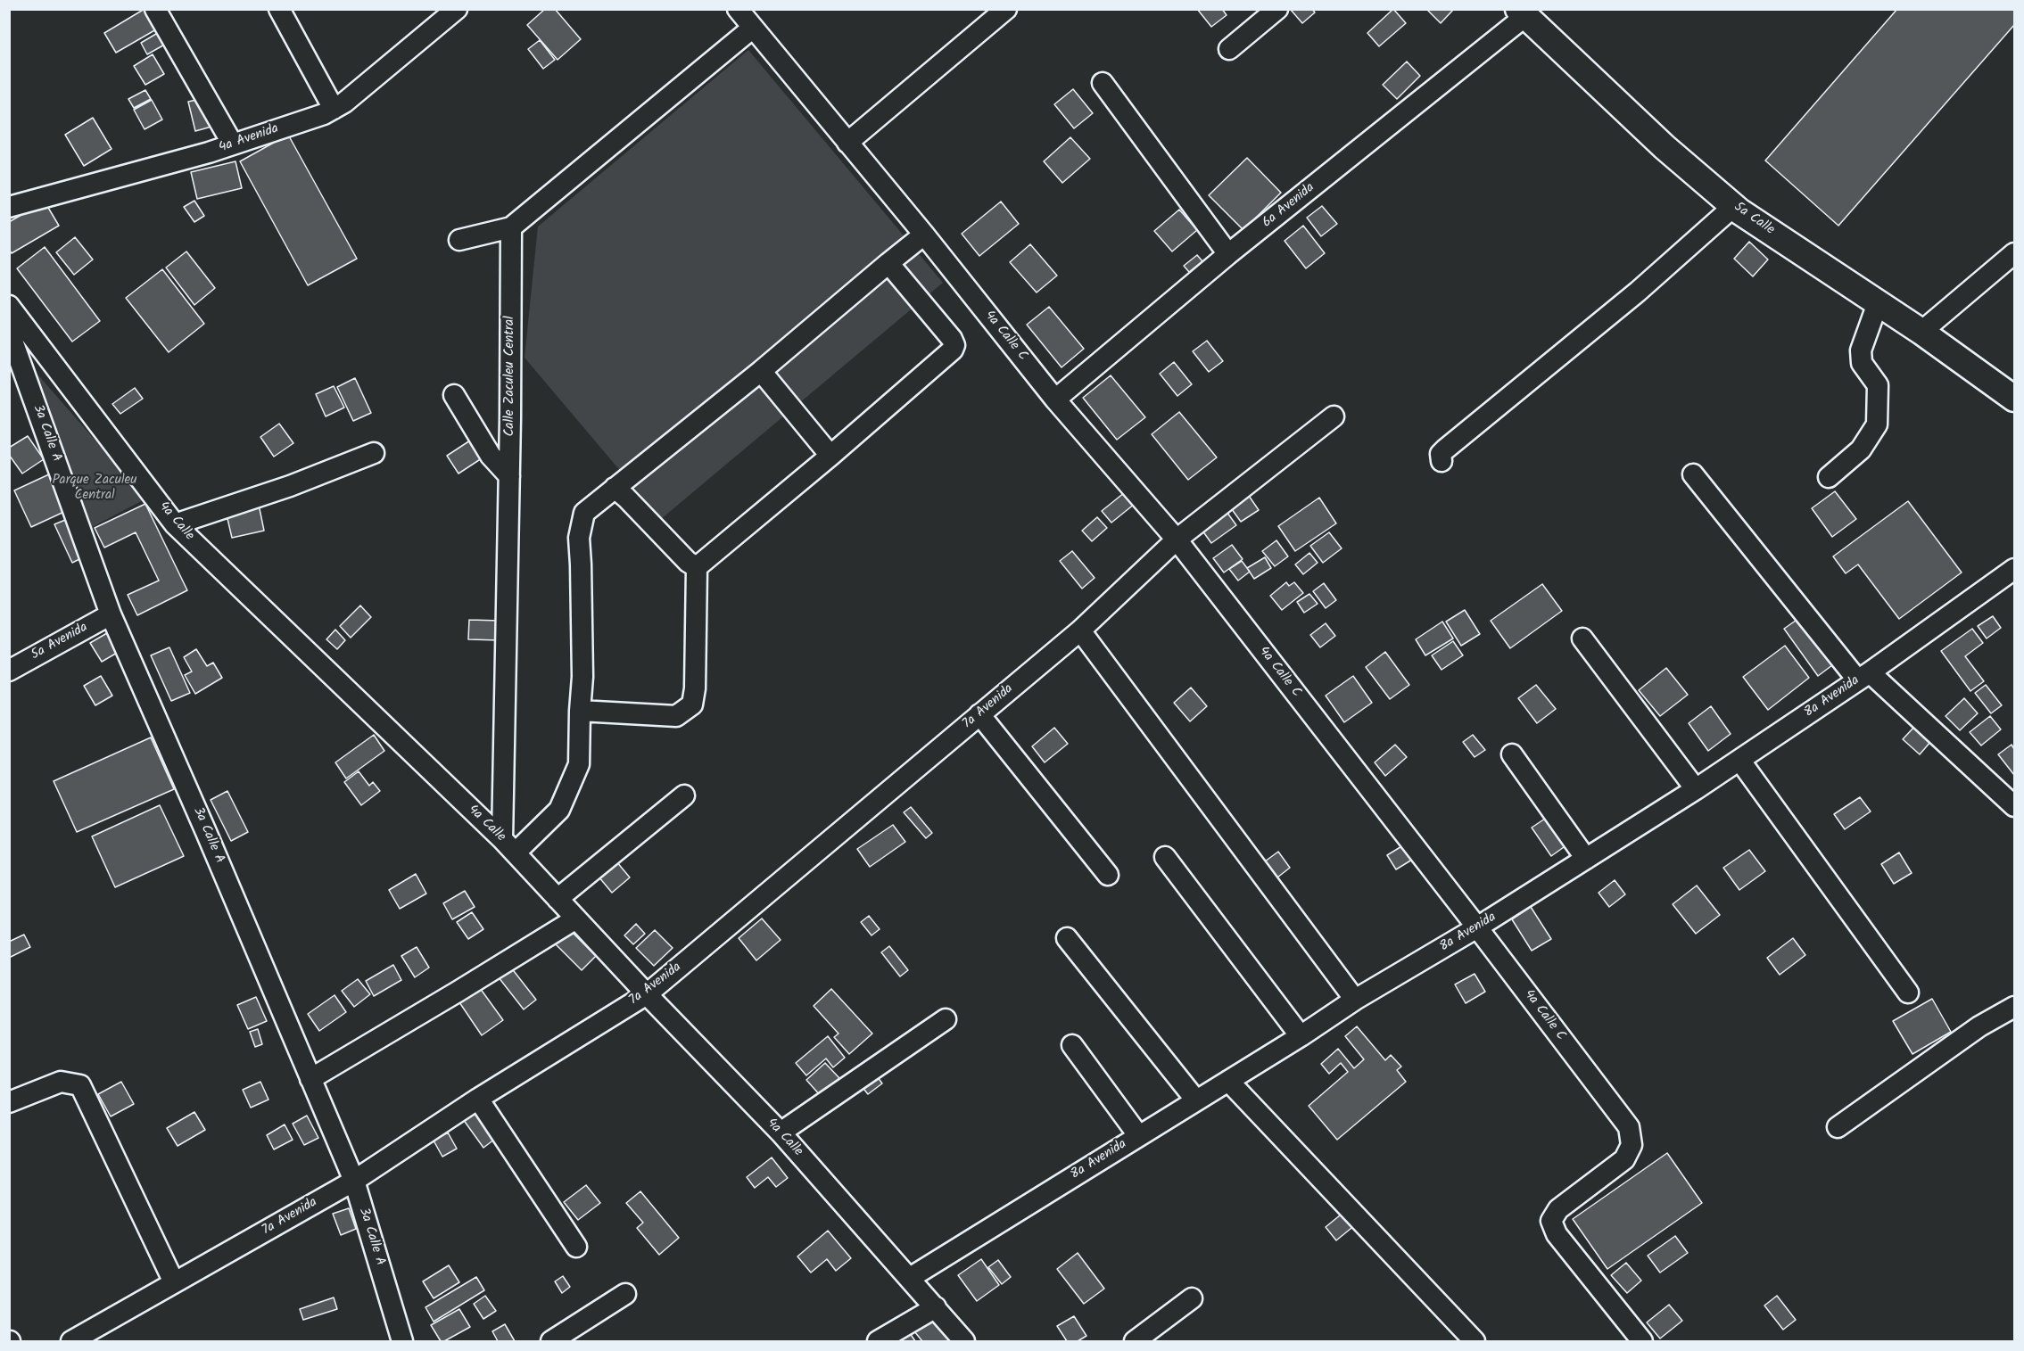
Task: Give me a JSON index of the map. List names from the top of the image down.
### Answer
{
  "streets": {
    "main road": ["5a Calle"],
    "street": [
      "4a Avenida",
      "6a Avenida",
      "4a Calle C",
      "Calle Zaculeu Central",
      "3a Calle A",
      "4a Calle",
      "5a Avenida",
      "8a Avenida",
      "7a Avenida"
    ]
  },
  "crossings": [
    ["6a Avenida", "5a Calle"],
    ["6a Avenida", "4a Calle C"],
    ["4a Calle C", "8a Avenida"],
    ["4a Calle C", "7a Avenida"],
    ["Calle Zaculeu Central", "4a Calle"],
    ["3a Calle A", "5a Avenida"],
    ["3a Calle A", "7a Avenida"],
    ["4a Calle", "8a Avenida"],
    ["4a Calle", "7a Avenida"]
  ],
  "parks": ["Parque Zaculeu Central"]
}
